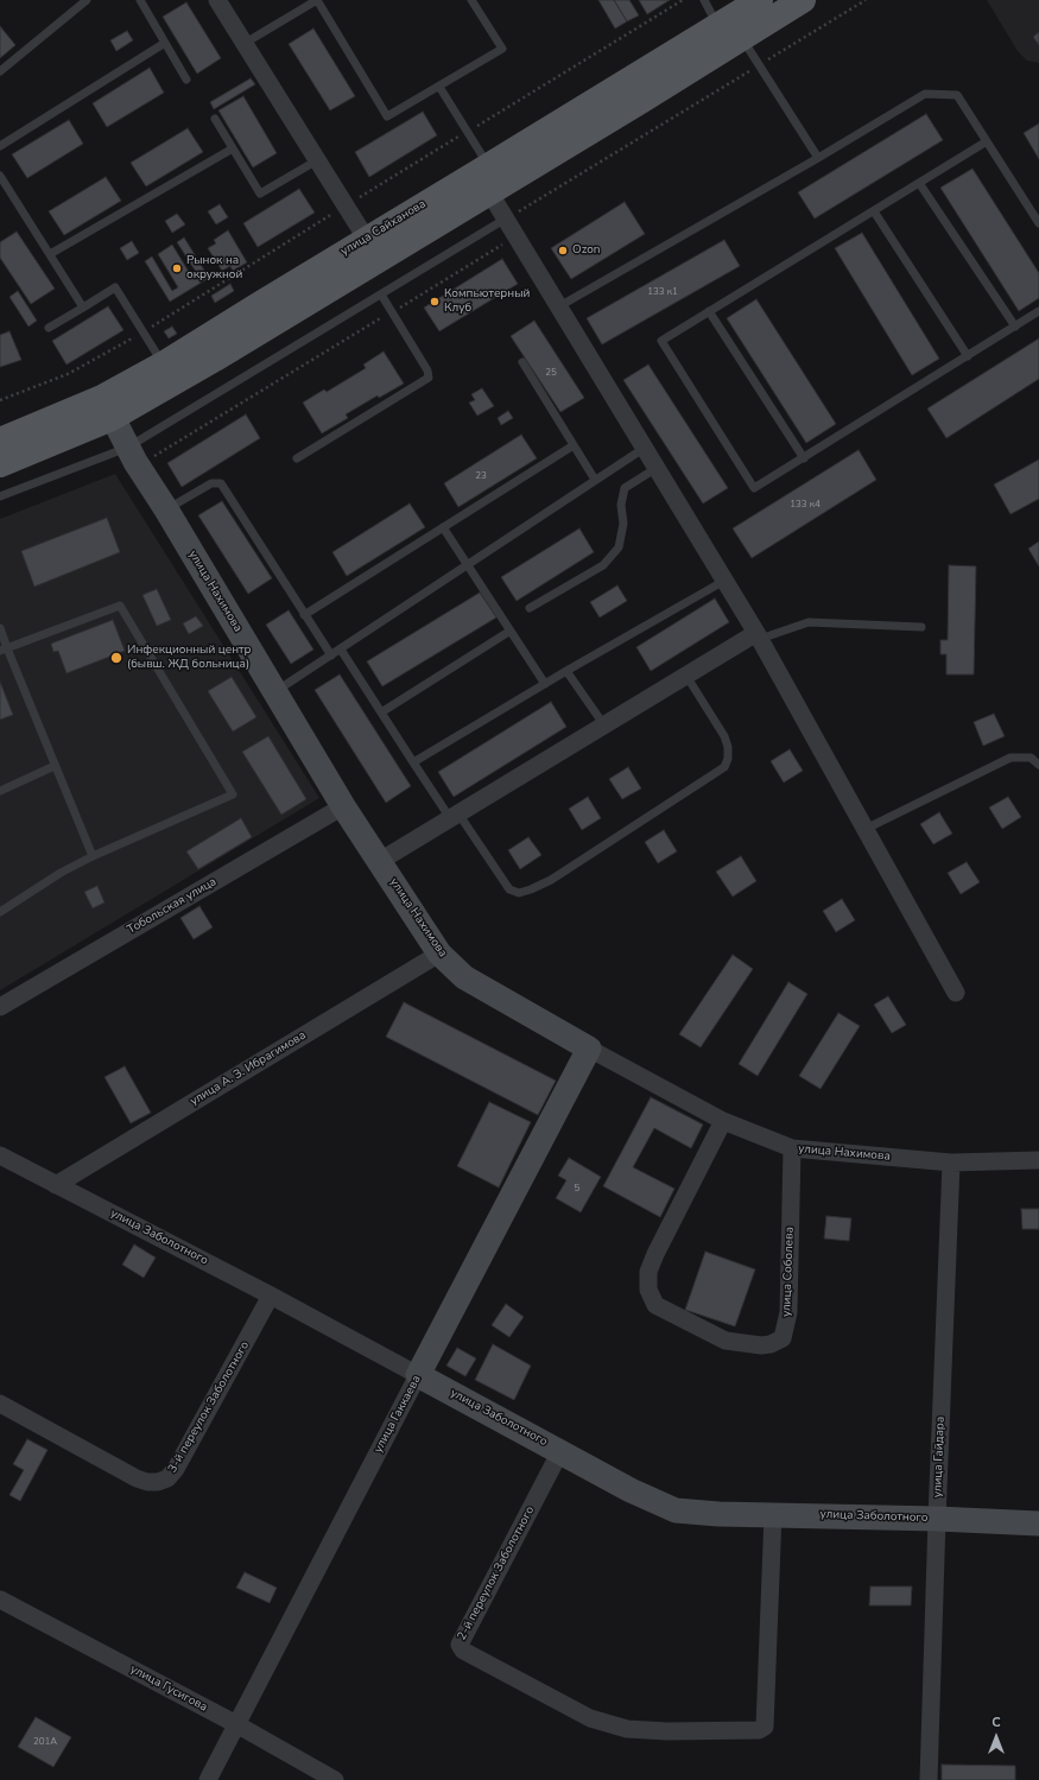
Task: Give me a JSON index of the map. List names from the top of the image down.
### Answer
{
  "streets": {
    "street": [
      "улица Нахимова",
      "Тобольская улица",
      "улица А. З. Ибрагимова",
      "улица Заболотного",
      "улица Соболева",
      "3-й переулок Заболотного",
      "улица Гаккаева",
      "улица Гайдара",
      "2-й переулок Заболотного",
      "улица Гусигова"
    ]
  },
  "crossings": [
    ["улица Нахимова", "Тобольская улица"],
    ["улица Нахимова", "улица А. З. Ибрагимова"],
    ["улица Нахимова", "улица Соболева"],
    ["улица Нахимова", "улица Гаккаева"],
    ["улица Нахимова", "улица Гайдара"],
    ["улица А. З. Ибрагимова", "улица Заболотного"],
    ["улица Заболотного", "3-й переулок Заболотного"],
    ["улица Заболотного", "улица Гаккаева"],
    ["улица Заболотного", "улица Гайдара"],
    ["улица Заболотного", "2-й переулок Заболотного"],
    ["улица Гаккаева", "улица Гусигова"]
  ],
  "places": [
    "Ozon",
    "Рынок на окружной",
    "Компьютерный Клуб",
    "Инфекционный центр (бывш. ЖД больница)"
  ],
  "house_numbers": [
    "133 к1",
    "25",
    "23",
    "133 к4",
    "5",
    "201А"
  ],
  "north": "top"
}
